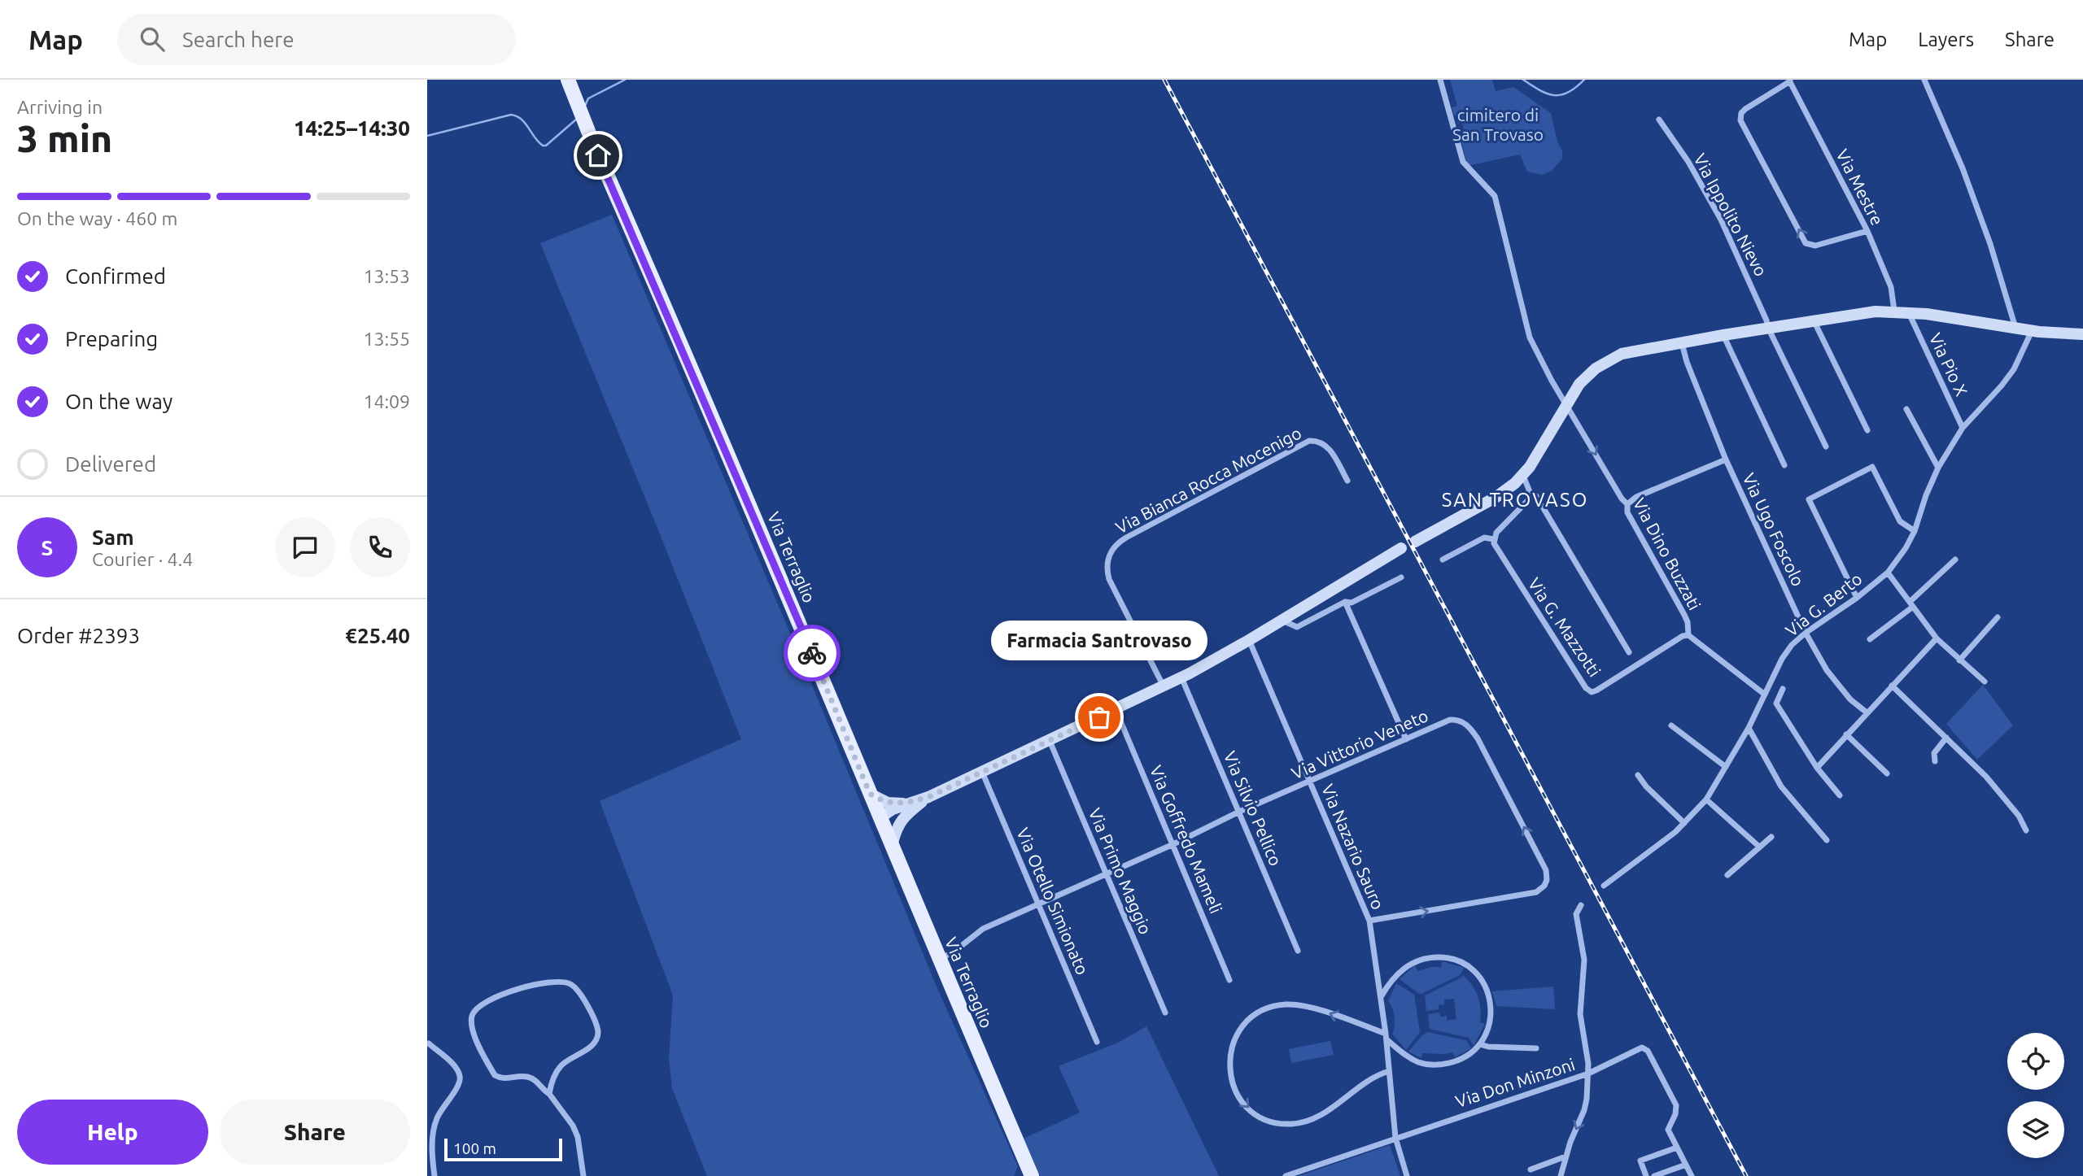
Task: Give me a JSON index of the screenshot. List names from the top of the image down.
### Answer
{
  "streets": {
    "main road": ["Via Terraglio"],
    "street": [
      "Via Mestre",
      "Via Ippolito Nievo",
      "Via Pio X",
      "Via Bianca Rocca Mocenigo",
      "Via Ugo Foscolo",
      "Via Dino Buzzati",
      "Via G. Berto",
      "Via G. Mazzotti",
      "Via Vittorio Veneto",
      "Via Silvio Pellico",
      "Via Goffredo Mameli",
      "Via Nazario Sauro",
      "Via Primo Maggio",
      "Via Otello Simionato",
      "Via Don Minzoni"
    ]
  },
  "crossings": [
    ["Via Pio X", "Via G. Berto"],
    ["Via Ugo Foscolo", "Via G. Berto"],
    ["Via Dino Buzzati", "Via G. Berto"],
    ["Via Dino Buzzati", "Via G. Mazzotti"],
    ["Via Terraglio", "Via Vittorio Veneto"],
    ["Via Vittorio Veneto", "Via Silvio Pellico"],
    ["Via Vittorio Veneto", "Via Goffredo Mameli"],
    ["Via Vittorio Veneto", "Via Nazario Sauro"],
    ["Via Vittorio Veneto", "Via Primo Maggio"],
    ["Via Vittorio Veneto", "Via Otello Simionato"],
    ["Via Nazario Sauro", "Via Don Minzoni"]
  ],
  "districts": ["SAN TROVASO"],
  "parks": ["cimitero di San Trovaso"],
  "places": ["Farmacia Santrovaso"],
  "scale_bar": "100 m",
  "page": {
    "header": "Map",
    "search": "Search here",
    "nav": ["Map", "Layers", "Share"],
    "heading": ["3 min", "Arriving in", "14:25–14:30"],
    "panel": [
      "Sam",
      "Courier · 4.4",
      "Order #2393",
      "€25.40"
    ],
    "bar": "On the way · 460 m",
    "list": [
      ["Confirmed", "13:53"],
      ["Preparing", "13:55"],
      ["On the way", "14:09"],
      "Delivered"
    ],
    "round": "S",
    "bubble": "Farmacia Santrovaso",
    "buttons": ["Help", "Share"],
    "scale": "100 m"
  }
}
